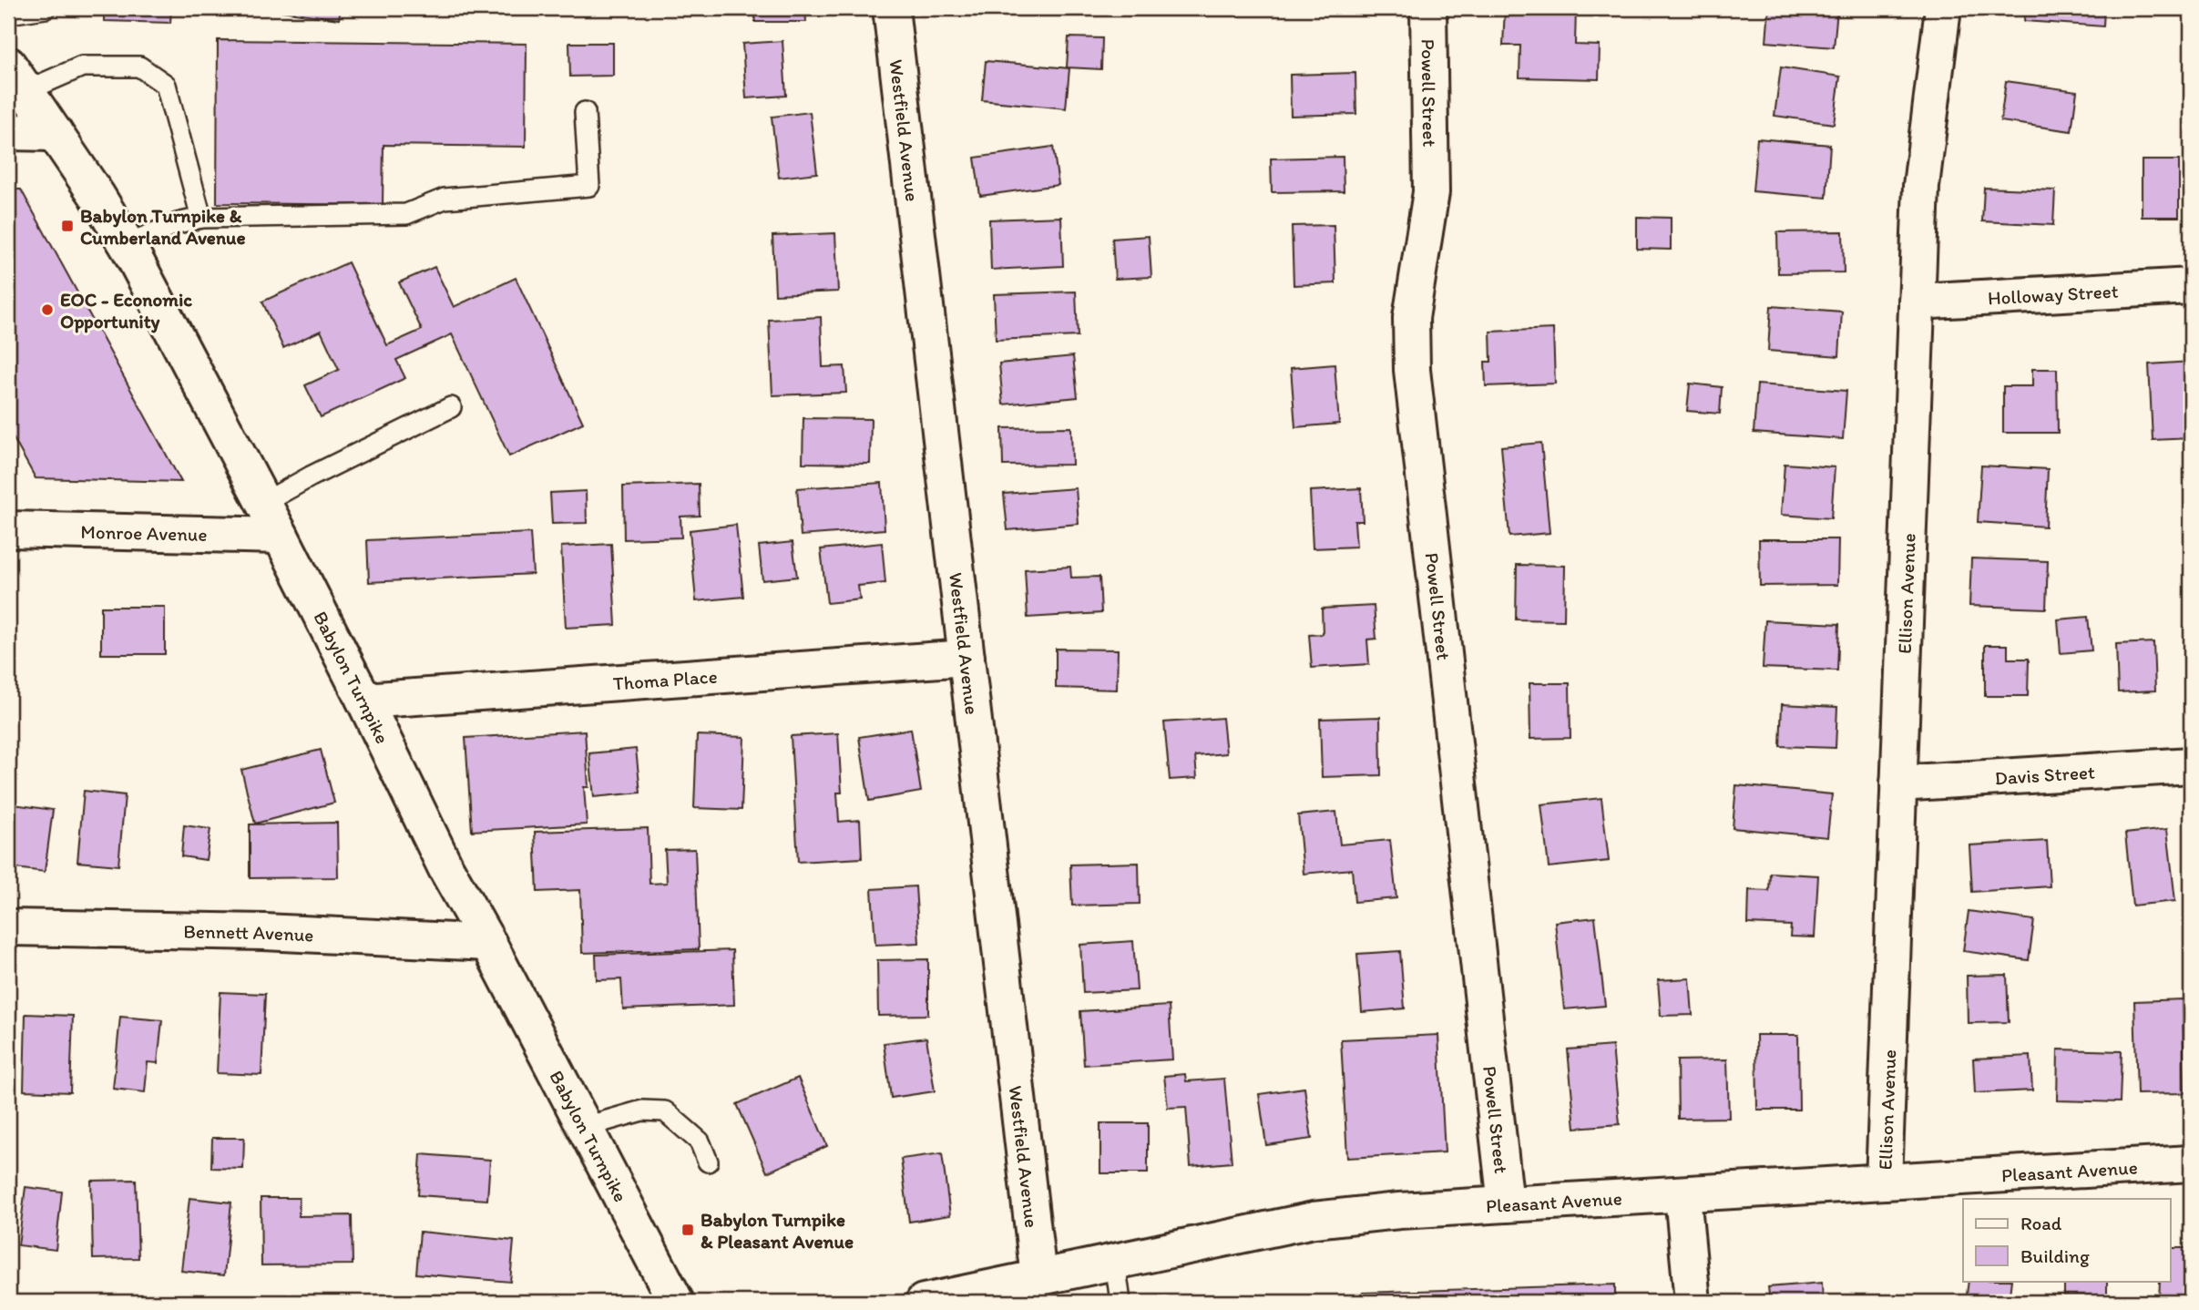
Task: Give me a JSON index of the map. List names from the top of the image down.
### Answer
{
  "streets": {
    "street": [
      "Powell Street",
      "Westfield Avenue",
      "Holloway Street",
      "Monroe Avenue",
      "Ellison Avenue",
      "Babylon Turnpike",
      "Thoma Place",
      "Davis Street",
      "Bennett Avenue",
      "Pleasant Avenue"
    ]
  },
  "crossings": [
    ["Powell Street", "Pleasant Avenue"],
    ["Westfield Avenue", "Thoma Place"],
    ["Westfield Avenue", "Pleasant Avenue"],
    ["Holloway Street", "Ellison Avenue"],
    ["Monroe Avenue", "Babylon Turnpike"],
    ["Ellison Avenue", "Davis Street"],
    ["Ellison Avenue", "Pleasant Avenue"],
    ["Babylon Turnpike", "Thoma Place"],
    ["Babylon Turnpike", "Bennett Avenue"]
  ],
  "places": {
    "transit": ["Babylon Turnpike & Cumberland Avenue", "Babylon Turnpike & Pleasant Avenue"],
    "other": ["EOC - Economic Opportunity"]
  },
  "legend": ["Road", "Building"]
}
